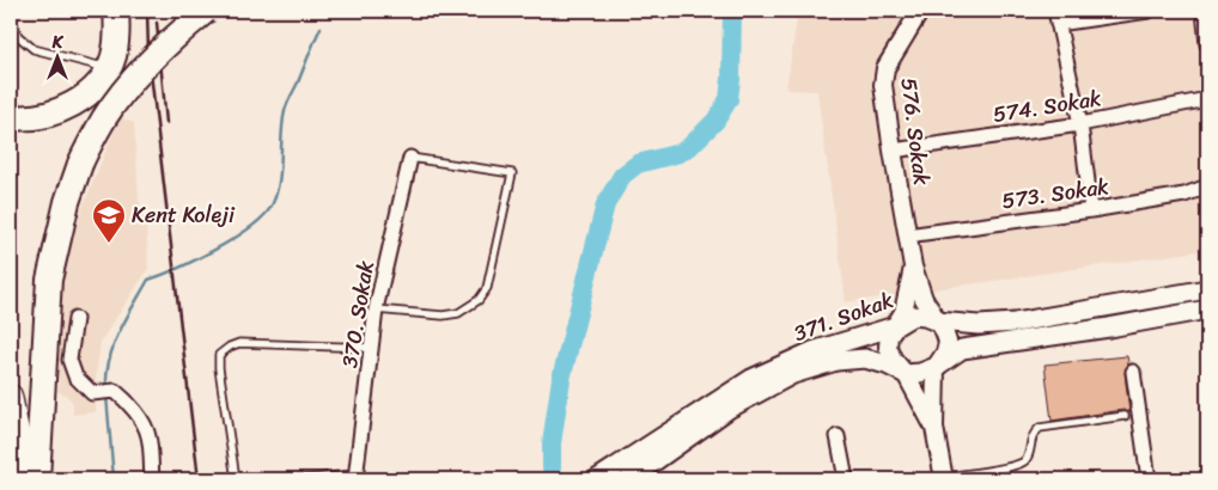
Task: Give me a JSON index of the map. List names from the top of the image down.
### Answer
{
  "streets": {
    "main road": ["371. Sokak"],
    "street": [
      "574. Sokak",
      "576. Sokak",
      "573. Sokak",
      "370. Sokak"
    ]
  },
  "crossings": [
    ["574. Sokak", "576. Sokak"],
    ["576. Sokak", "573. Sokak"],
    ["576. Sokak", "371. Sokak"]
  ],
  "places": {
    "school or university": ["Kent Koleji"]
  },
  "north": "top"
}
